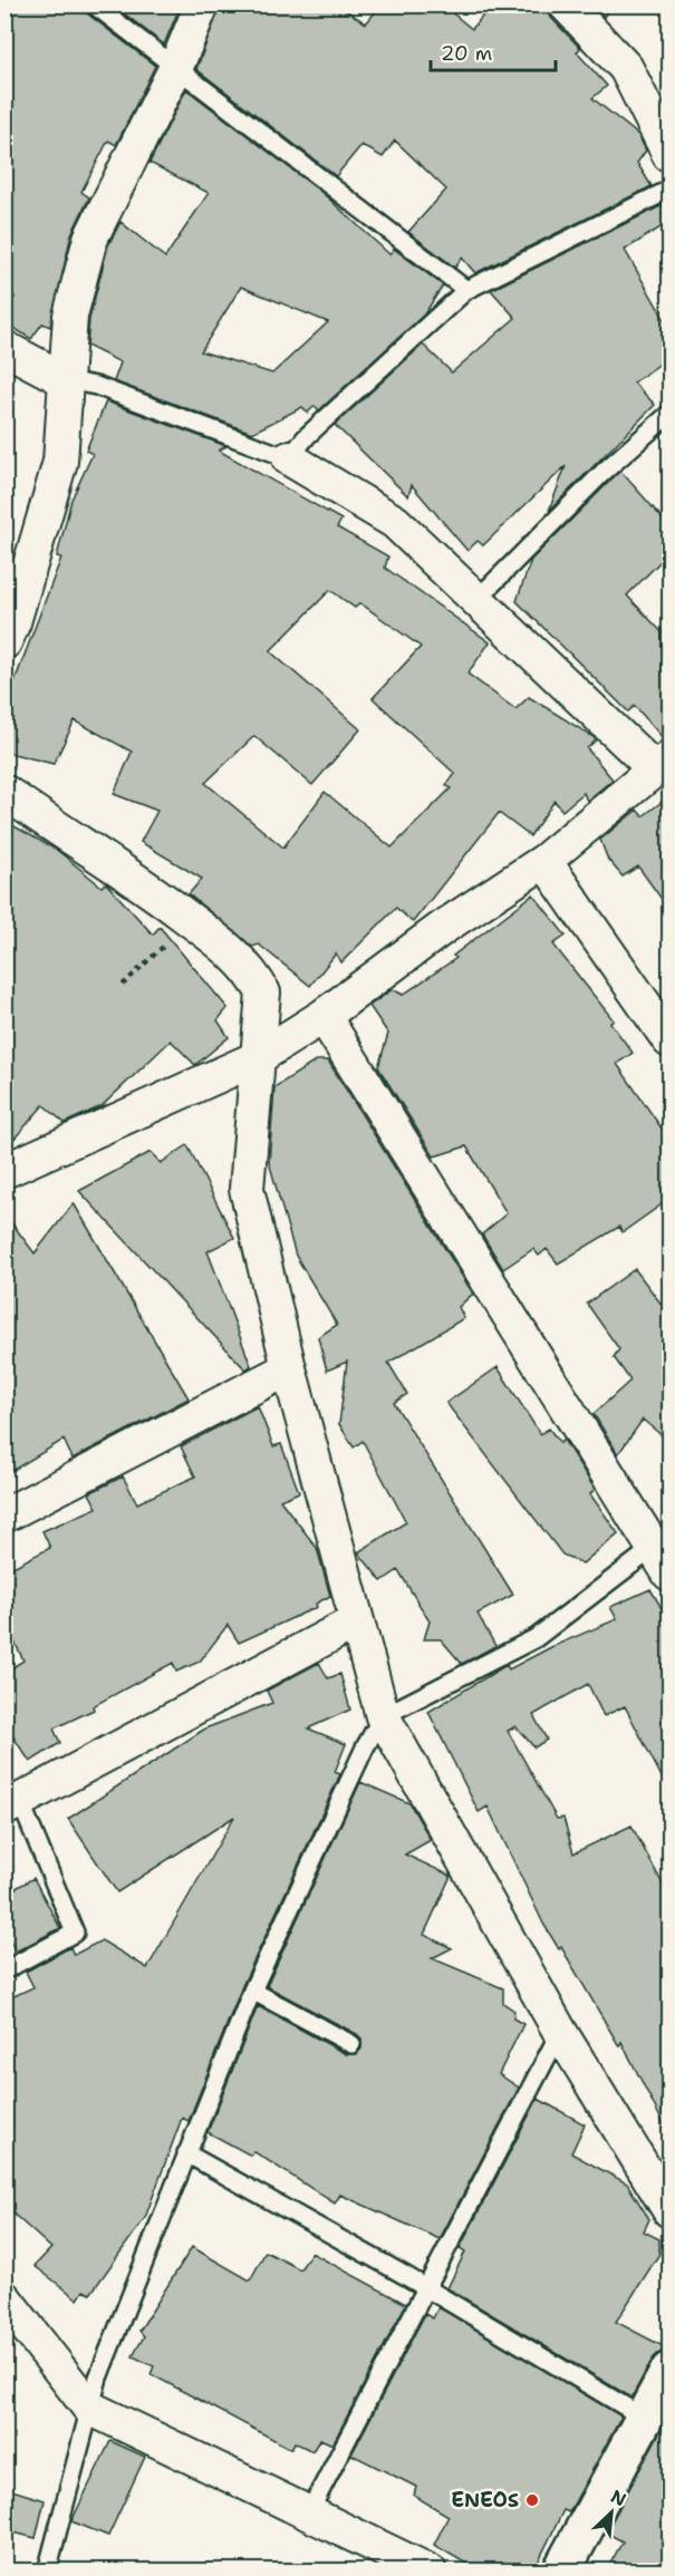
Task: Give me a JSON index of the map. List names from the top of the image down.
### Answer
{
  "places": ["ENEOS"],
  "scale_bar": "20 m",
  "north": "top right"
}
